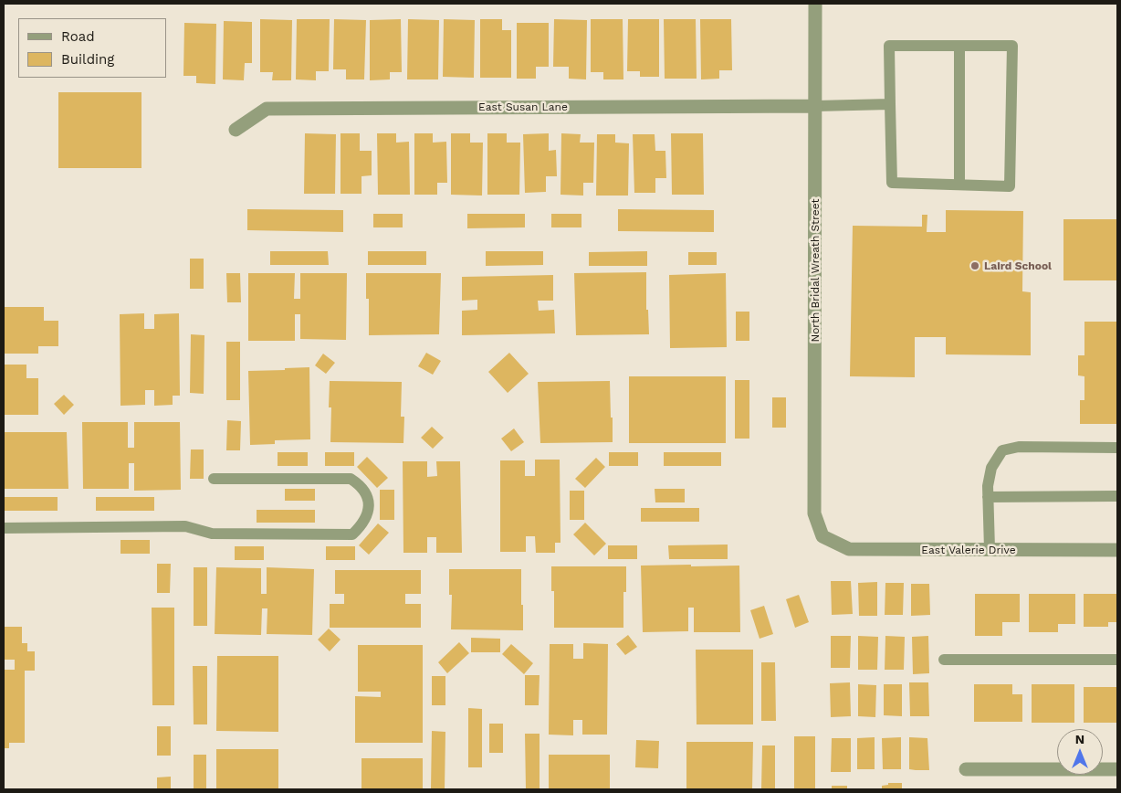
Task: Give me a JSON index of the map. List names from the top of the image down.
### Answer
{
  "streets": {
    "street": ["East Susan Lane", "North Bridal Wreath Street", "East Valerie Drive"]
  },
  "crossings": [
    ["East Susan Lane", "North Bridal Wreath Street"],
    ["North Bridal Wreath Street", "East Valerie Drive"]
  ],
  "places": ["Laird School"],
  "legend": ["Road", "Building"],
  "north": "top"
}
